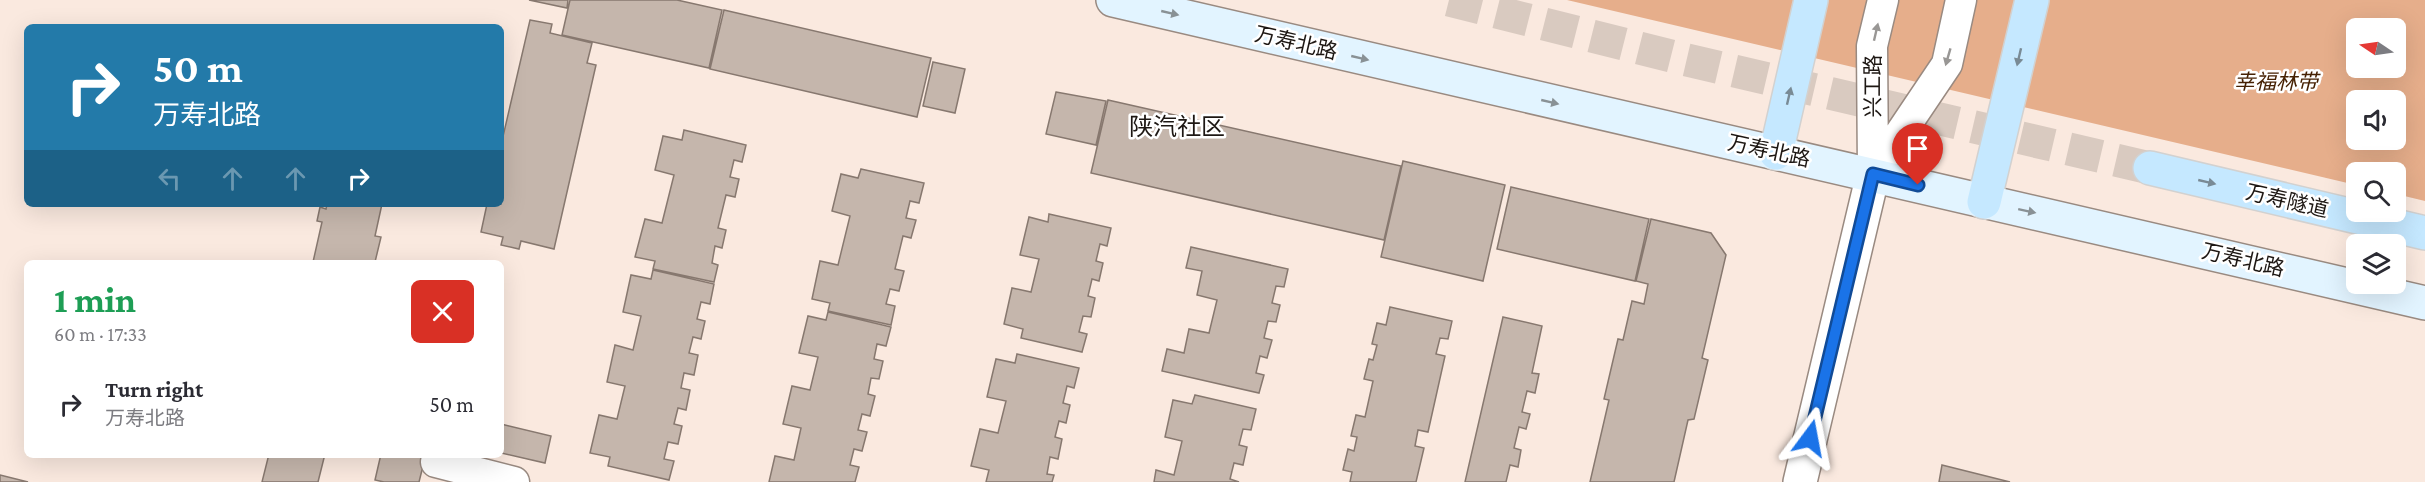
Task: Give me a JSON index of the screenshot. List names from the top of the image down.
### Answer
{
  "streets": {
    "main road": ["万寿北路", "万寿隧道"],
    "street": ["兴工路"]
  },
  "crossings": [
    ["万寿北路", "兴工路"]
  ],
  "one_way": ["万寿北路", "万寿隧道"],
  "districts": ["陕汽社区"],
  "parks": ["幸福林带"],
  "north": "left",
  "page": {
    "turn": ["50 m", "万寿北路"],
    "heading": ["1 min", "60 m · 17:33"],
    "list": [
      {
        "name": "Turn right",
        "note": "万寿北路",
        "value": "50 m"
      }
    ]
  }
}
